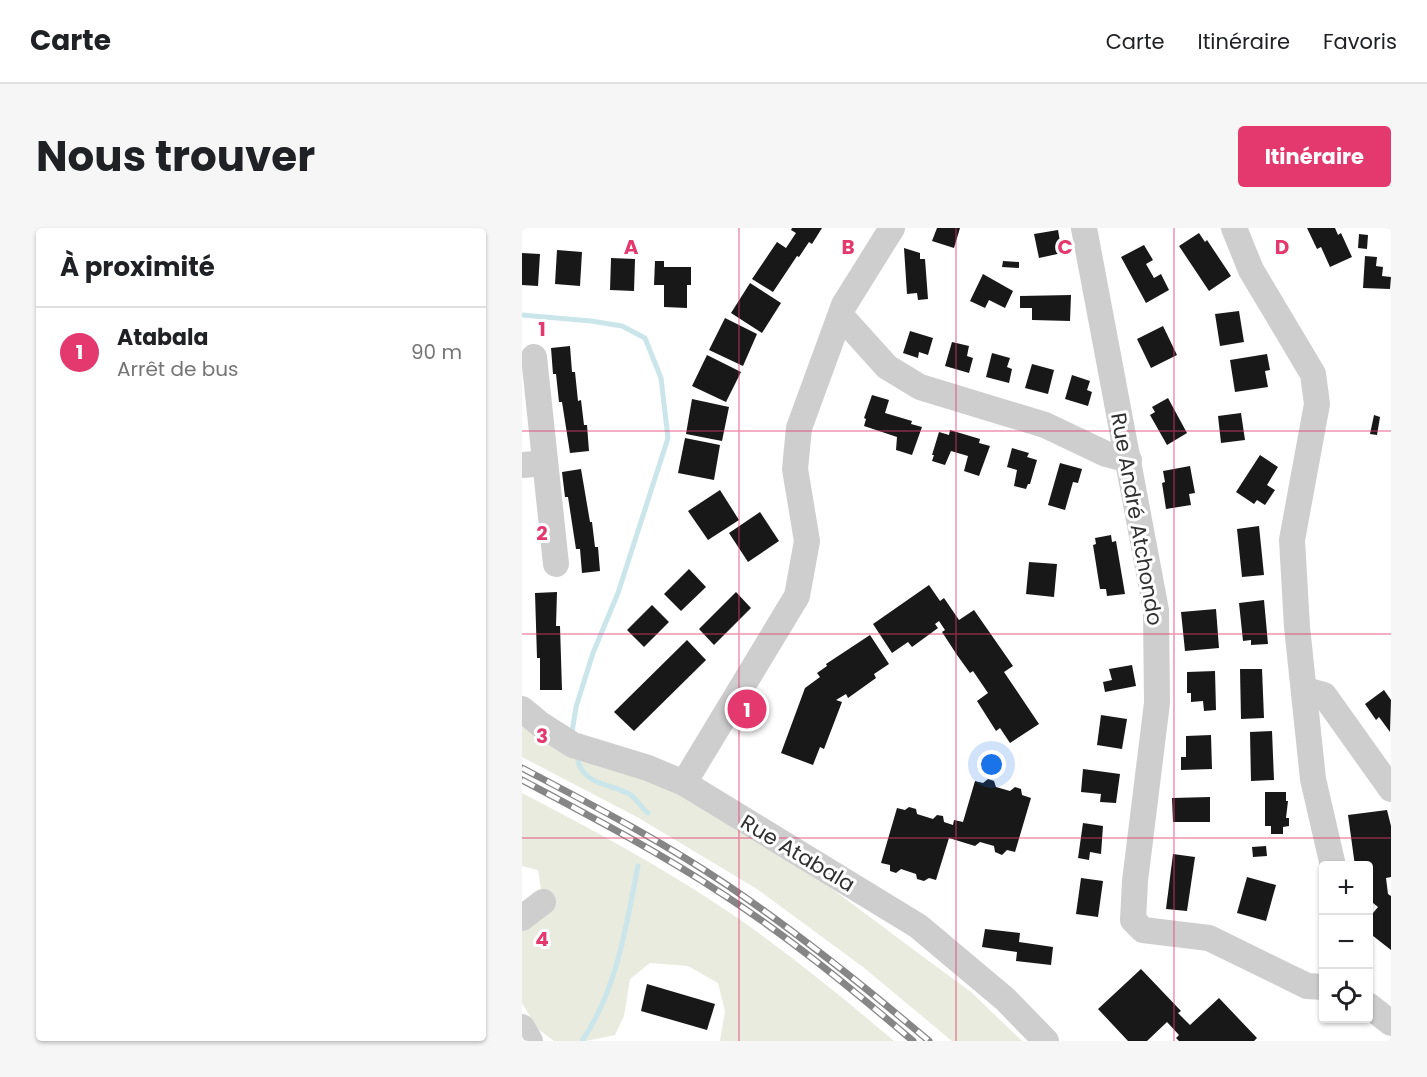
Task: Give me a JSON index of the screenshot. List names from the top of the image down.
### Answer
{
  "streets": {
    "street": ["Rue André Atchondo", "Rue Atabala"]
  },
  "page": {
    "header": "Carte",
    "nav": ["Carte", "Itinéraire", "Favoris"],
    "title": "Nous trouver",
    "buttons": "Itinéraire",
    "heading": "À proximité",
    "list": [
      {
        "mark": "1",
        "name": "Atabala",
        "note": "Arrêt de bus",
        "value": "90 m"
      }
    ],
    "pins": "1",
    "map_buttons": ["+", "−"]
  },
  "grid": {
    "columns": [
      "A",
      "B",
      "C",
      "D"
    ],
    "rows": [
      "1",
      "2",
      "3",
      "4"
    ]
  }
}
